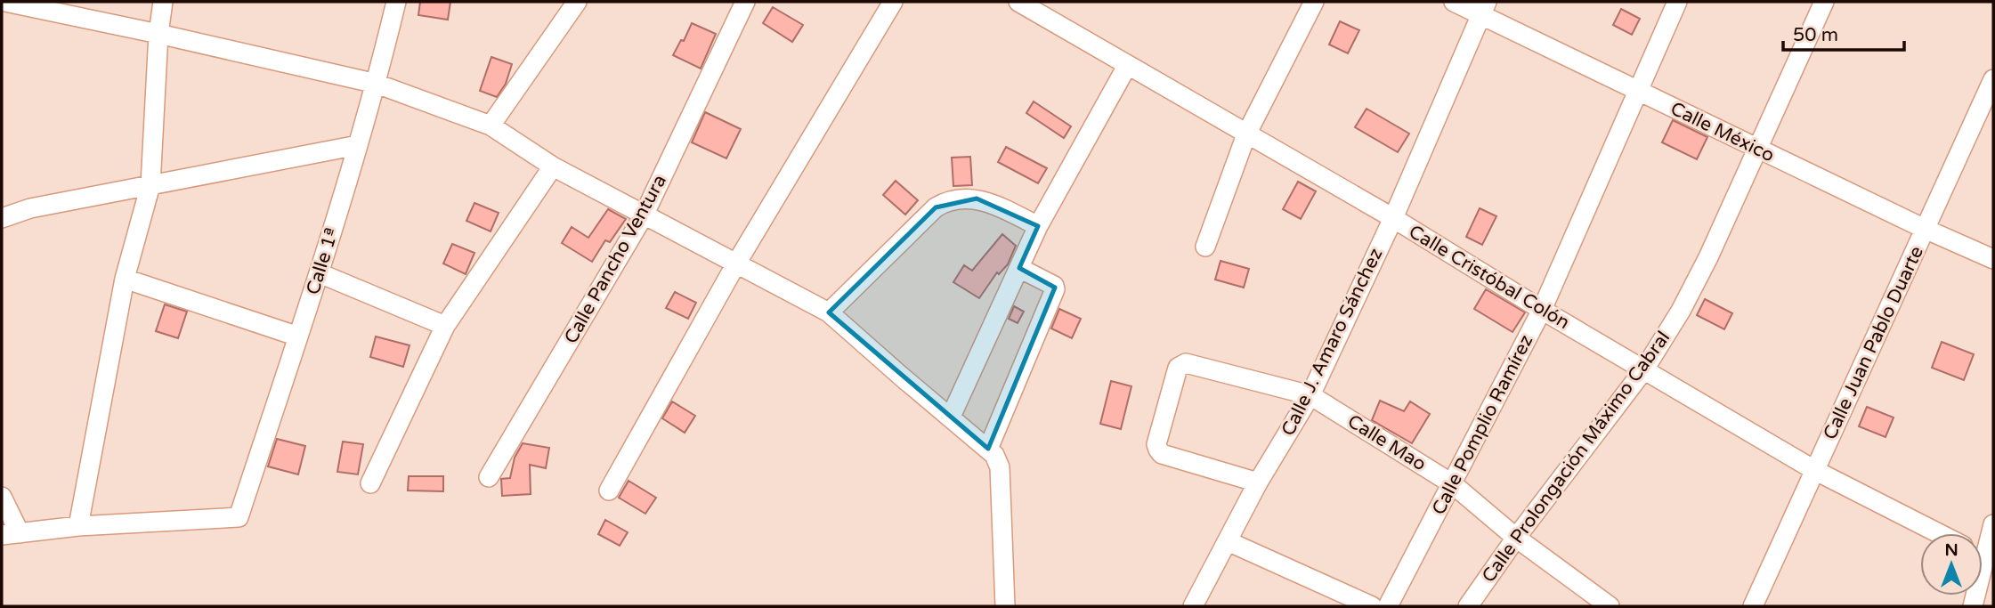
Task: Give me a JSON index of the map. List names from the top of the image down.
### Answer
{
  "streets": {
    "street": [
      "Calle México",
      "Calle Pancho Ventura",
      "Calle 1ª",
      "Calle Cristóbal Colón",
      "Calle J. Amaro Sánchez",
      "Calle Juan Pablo Duarte",
      "Calle Pomplio Ramírez",
      "Calle Mao",
      "Calle Prolongación Máximo Cabral"
    ]
  },
  "crossings": [
    ["Calle México", "Calle J. Amaro Sánchez"],
    ["Calle México", "Calle Juan Pablo Duarte"],
    ["Calle México", "Calle Pomplio Ramírez"],
    ["Calle México", "Calle Prolongación Máximo Cabral"],
    ["Calle Cristóbal Colón", "Calle J. Amaro Sánchez"],
    ["Calle Cristóbal Colón", "Calle Juan Pablo Duarte"],
    ["Calle Cristóbal Colón", "Calle Pomplio Ramírez"],
    ["Calle Cristóbal Colón", "Calle Prolongación Máximo Cabral"],
    ["Calle J. Amaro Sánchez", "Calle Mao"],
    ["Calle Pomplio Ramírez", "Calle Mao"],
    ["Calle Mao", "Calle Prolongación Máximo Cabral"]
  ],
  "scale_bar": "50 m",
  "north": "top"
}
